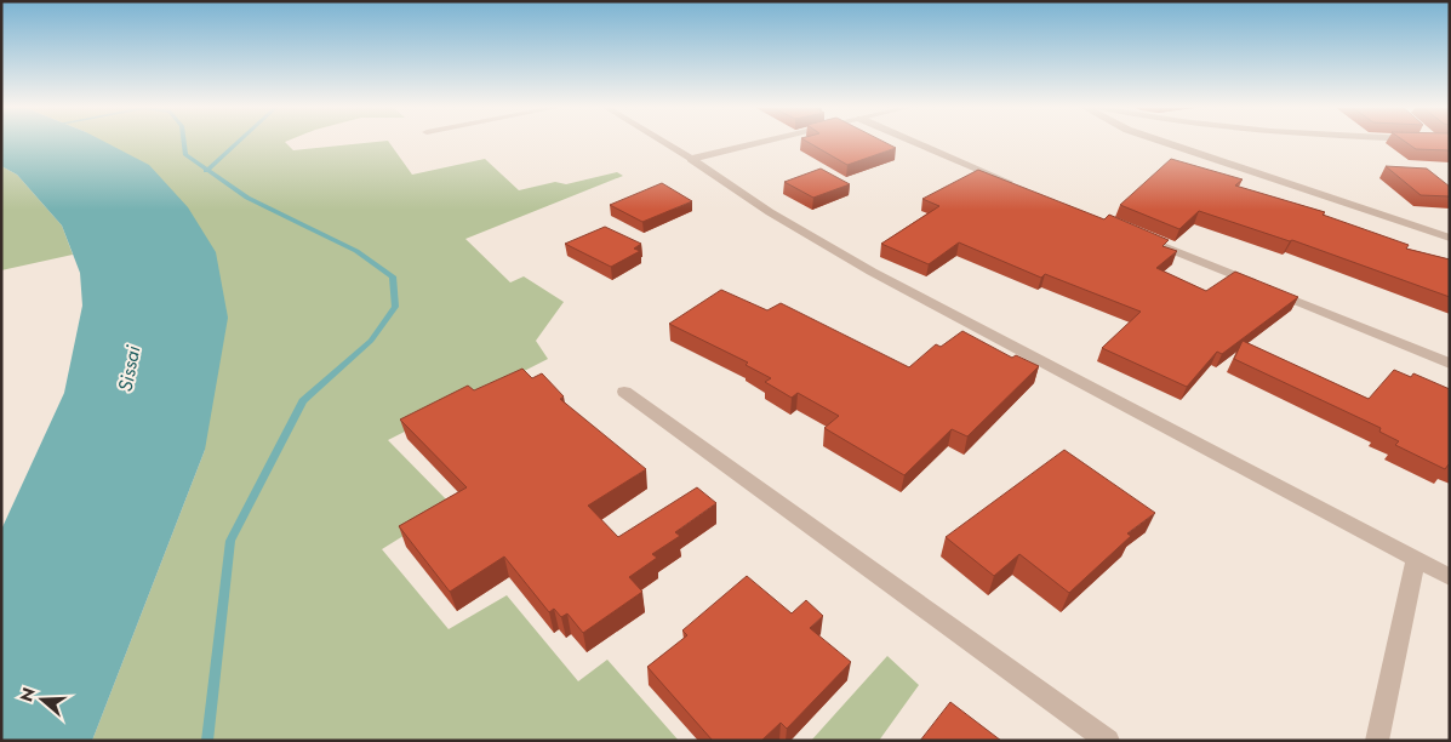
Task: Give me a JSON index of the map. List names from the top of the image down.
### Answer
{
  "water": ["Sissai"],
  "north": "left"
}
